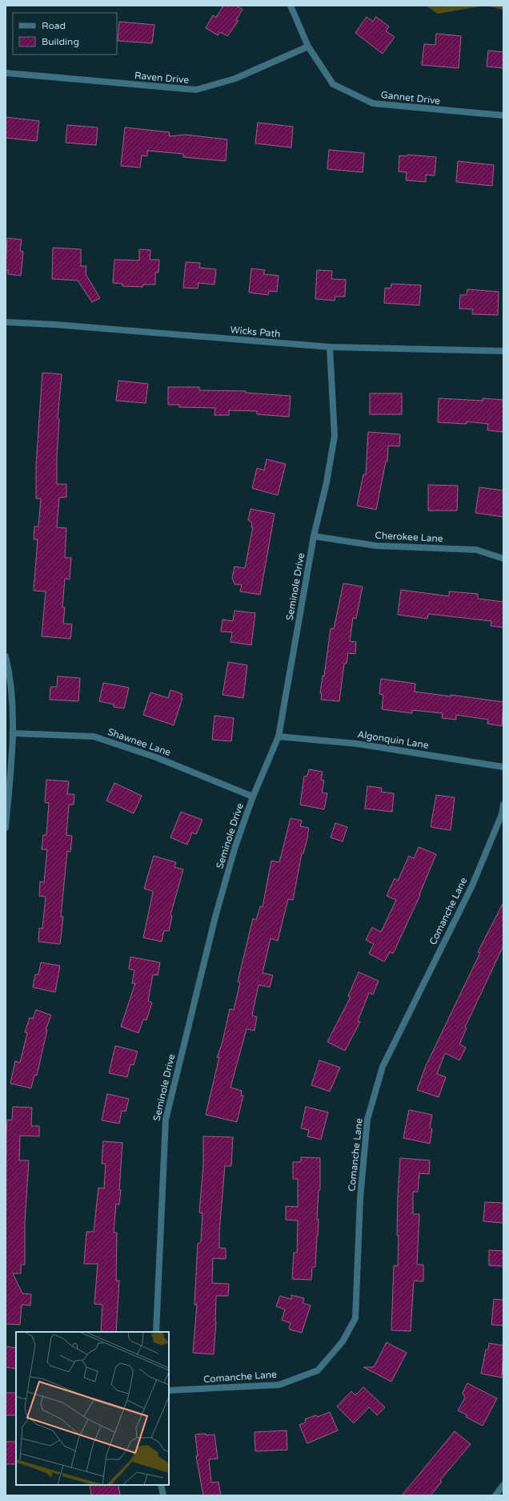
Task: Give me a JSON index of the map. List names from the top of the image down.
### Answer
{
  "streets": {
    "street": [
      "Raven Drive",
      "Gannet Drive",
      "Wicks Path",
      "Cherokee Lane",
      "Seminole Drive",
      "Algonquin Lane",
      "Shawnee Lane",
      "Comanche Lane"
    ]
  },
  "crossings": [
    ["Raven Drive", "Gannet Drive"],
    ["Wicks Path", "Seminole Drive"],
    ["Cherokee Lane", "Seminole Drive"],
    ["Seminole Drive", "Algonquin Lane"],
    ["Seminole Drive", "Shawnee Lane"]
  ],
  "legend": ["Road", "Building"]
}
